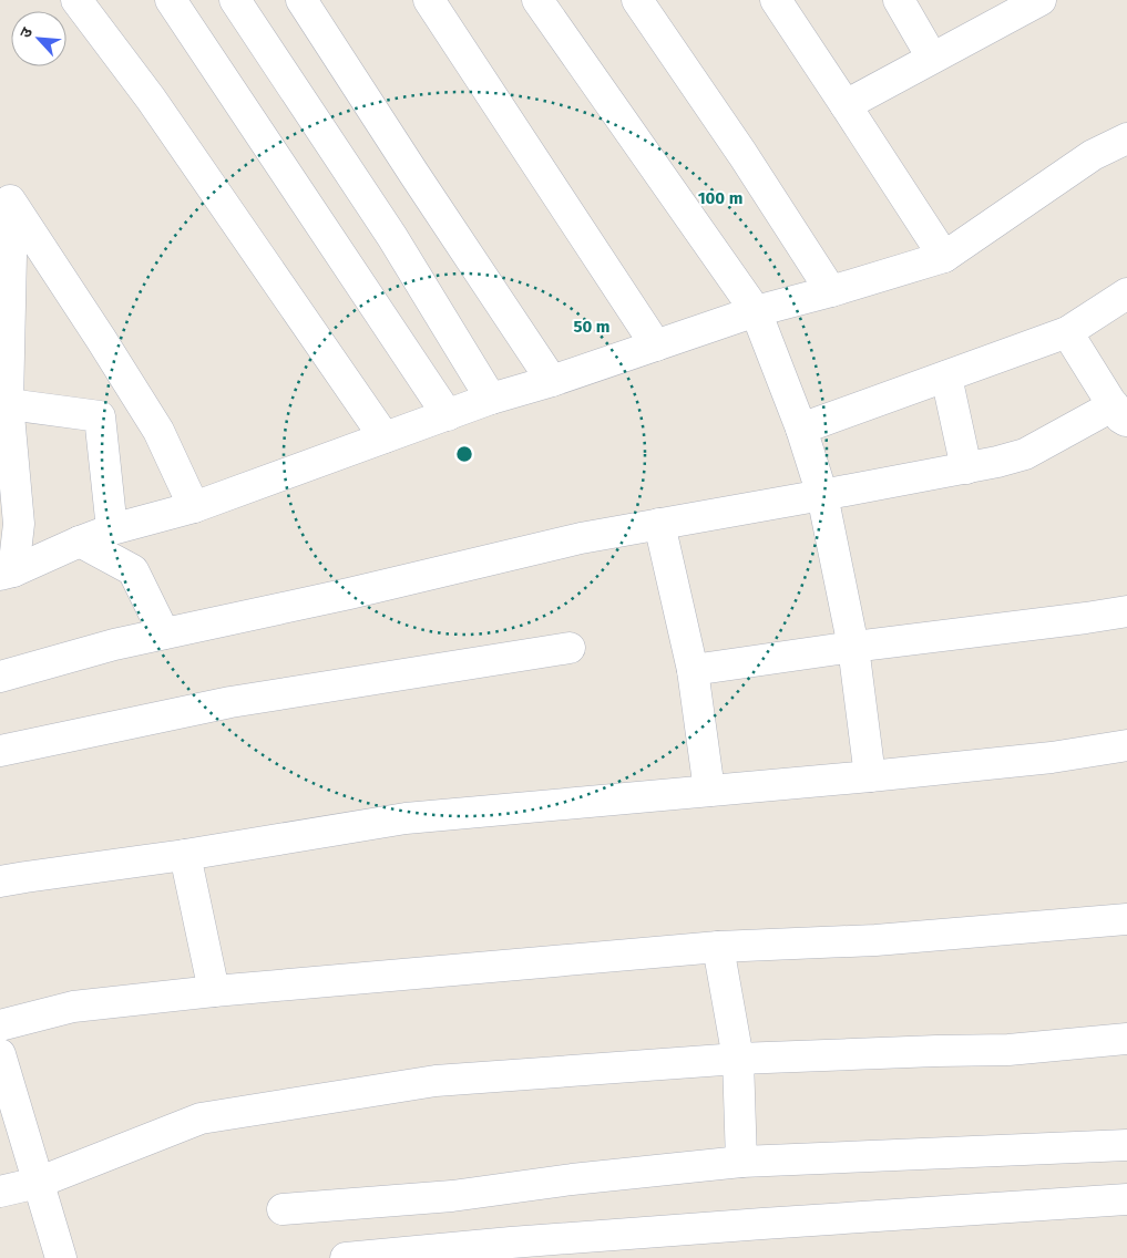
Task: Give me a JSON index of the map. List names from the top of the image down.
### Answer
{
  "north": "top left",
  "rings": ["100 m", "50 m"]
}
